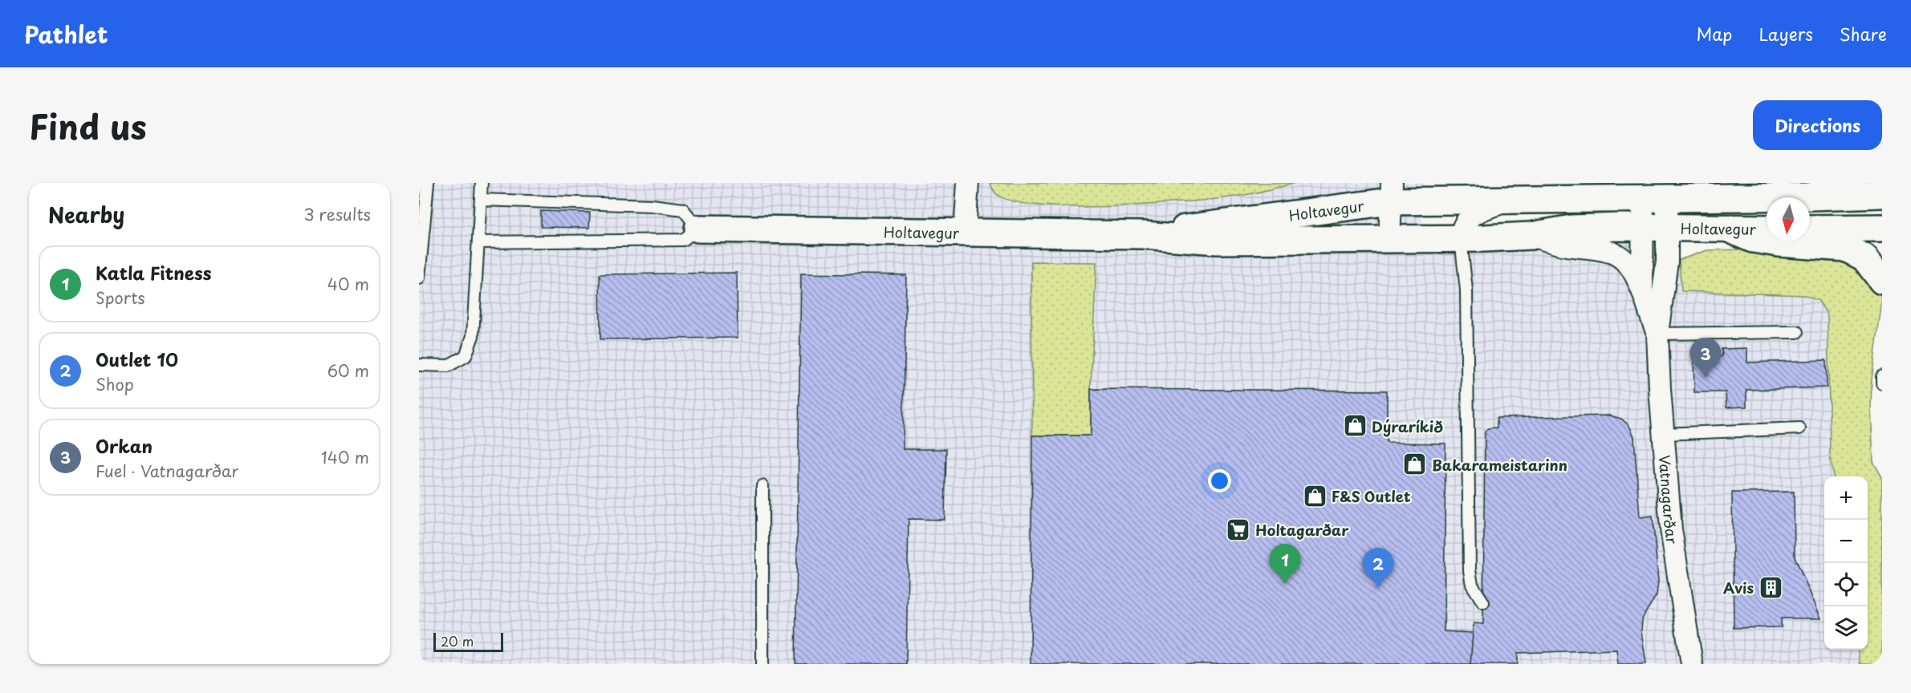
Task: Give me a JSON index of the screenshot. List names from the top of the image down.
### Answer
{
  "streets": {
    "main road": ["Holtavegur"],
    "street": ["Vatnagarðar"]
  },
  "crossings": [
    ["Holtavegur", "Vatnagarðar"]
  ],
  "places": {
    "shop": ["Dýraríkið", "Bakarameistarinn", "F&S Outlet"],
    "supermarket": ["Holtagarðar"],
    "building": ["Avis"]
  },
  "scale_bar": "20 m",
  "north": "bottom",
  "page": {
    "header": "Pathlet",
    "nav": ["Map", "Layers", "Share"],
    "title": "Find us",
    "buttons": "Directions",
    "heading": ["Nearby", "3 results"],
    "list": [
      {
        "mark": "1",
        "name": "Katla Fitness",
        "note": "Sports",
        "value": "40 m"
      },
      {
        "mark": "2",
        "name": "Outlet 10",
        "note": "Shop",
        "value": "60 m"
      },
      {
        "mark": "3",
        "name": "Orkan",
        "note": "Fuel · Vatnagarðar",
        "value": "140 m"
      }
    ],
    "pins": ["3", "1", "2"],
    "map_buttons": ["+", "−"],
    "scale": "20 m"
  }
}
